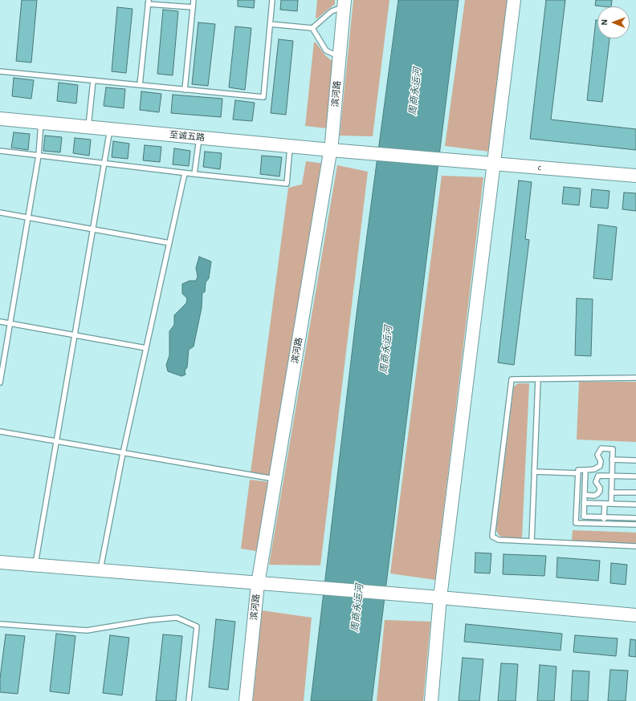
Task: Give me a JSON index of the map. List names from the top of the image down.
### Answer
{
  "streets": {
    "street": ["滨河路", "至诚五路", "c"]
  },
  "crossings": [
    ["滨河路", "至诚五路"],
    ["至诚五路", "c"]
  ],
  "water": ["周商永运河"],
  "north": "left"
}
